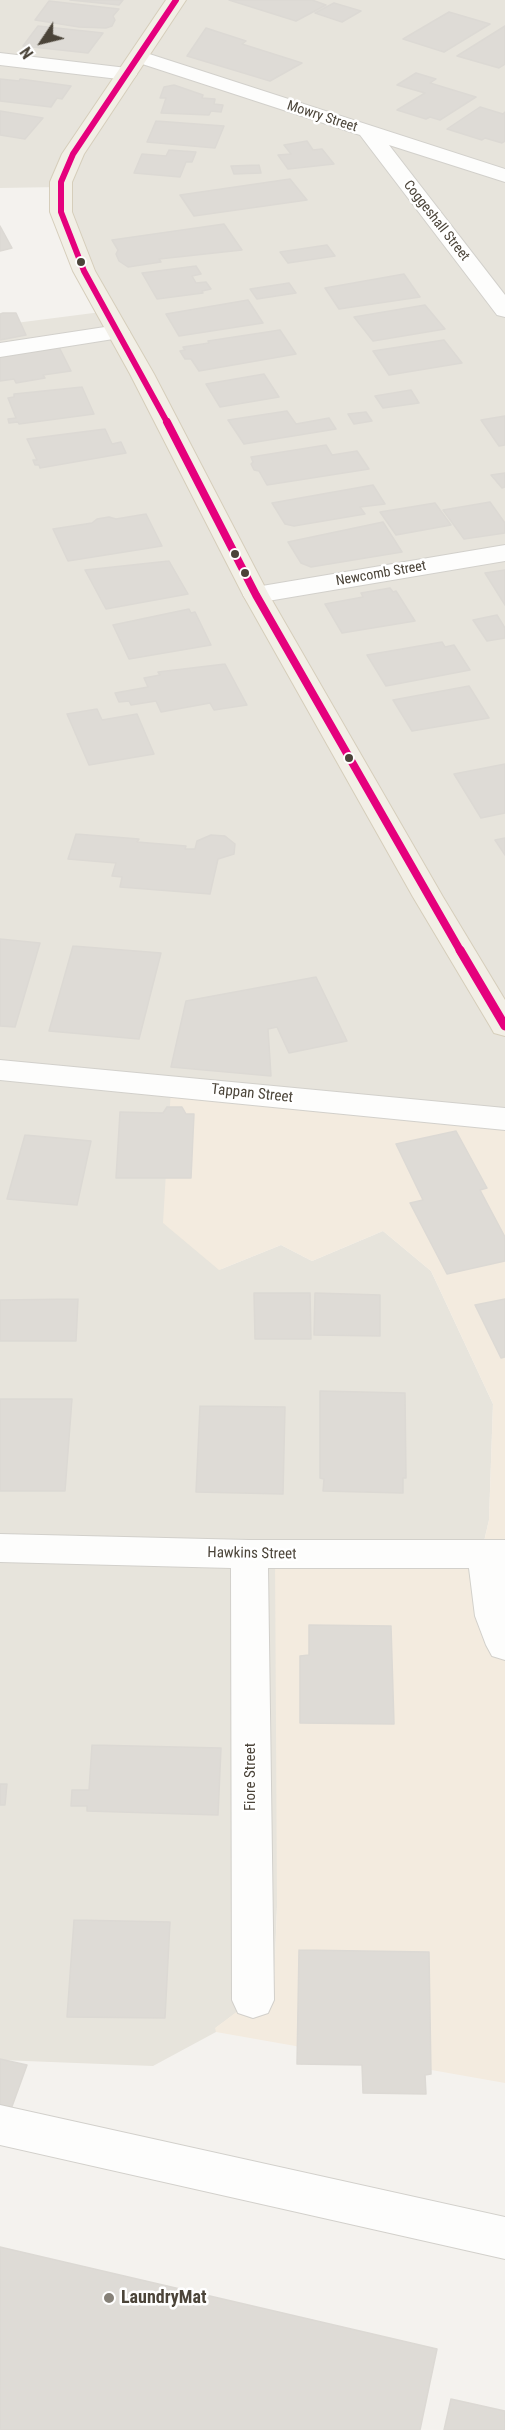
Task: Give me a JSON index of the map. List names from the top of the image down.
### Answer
{
  "streets": {
    "street": [
      "Mowry Street",
      "Coggeshall Street",
      "Newcomb Street",
      "Tappan Street",
      "Hawkins Street",
      "Fiore Street"
    ]
  },
  "crossings": [
    ["Mowry Street", "Coggeshall Street"],
    ["Hawkins Street", "Fiore Street"]
  ],
  "places": ["LaundryMat"],
  "north": "bottom left"
}
